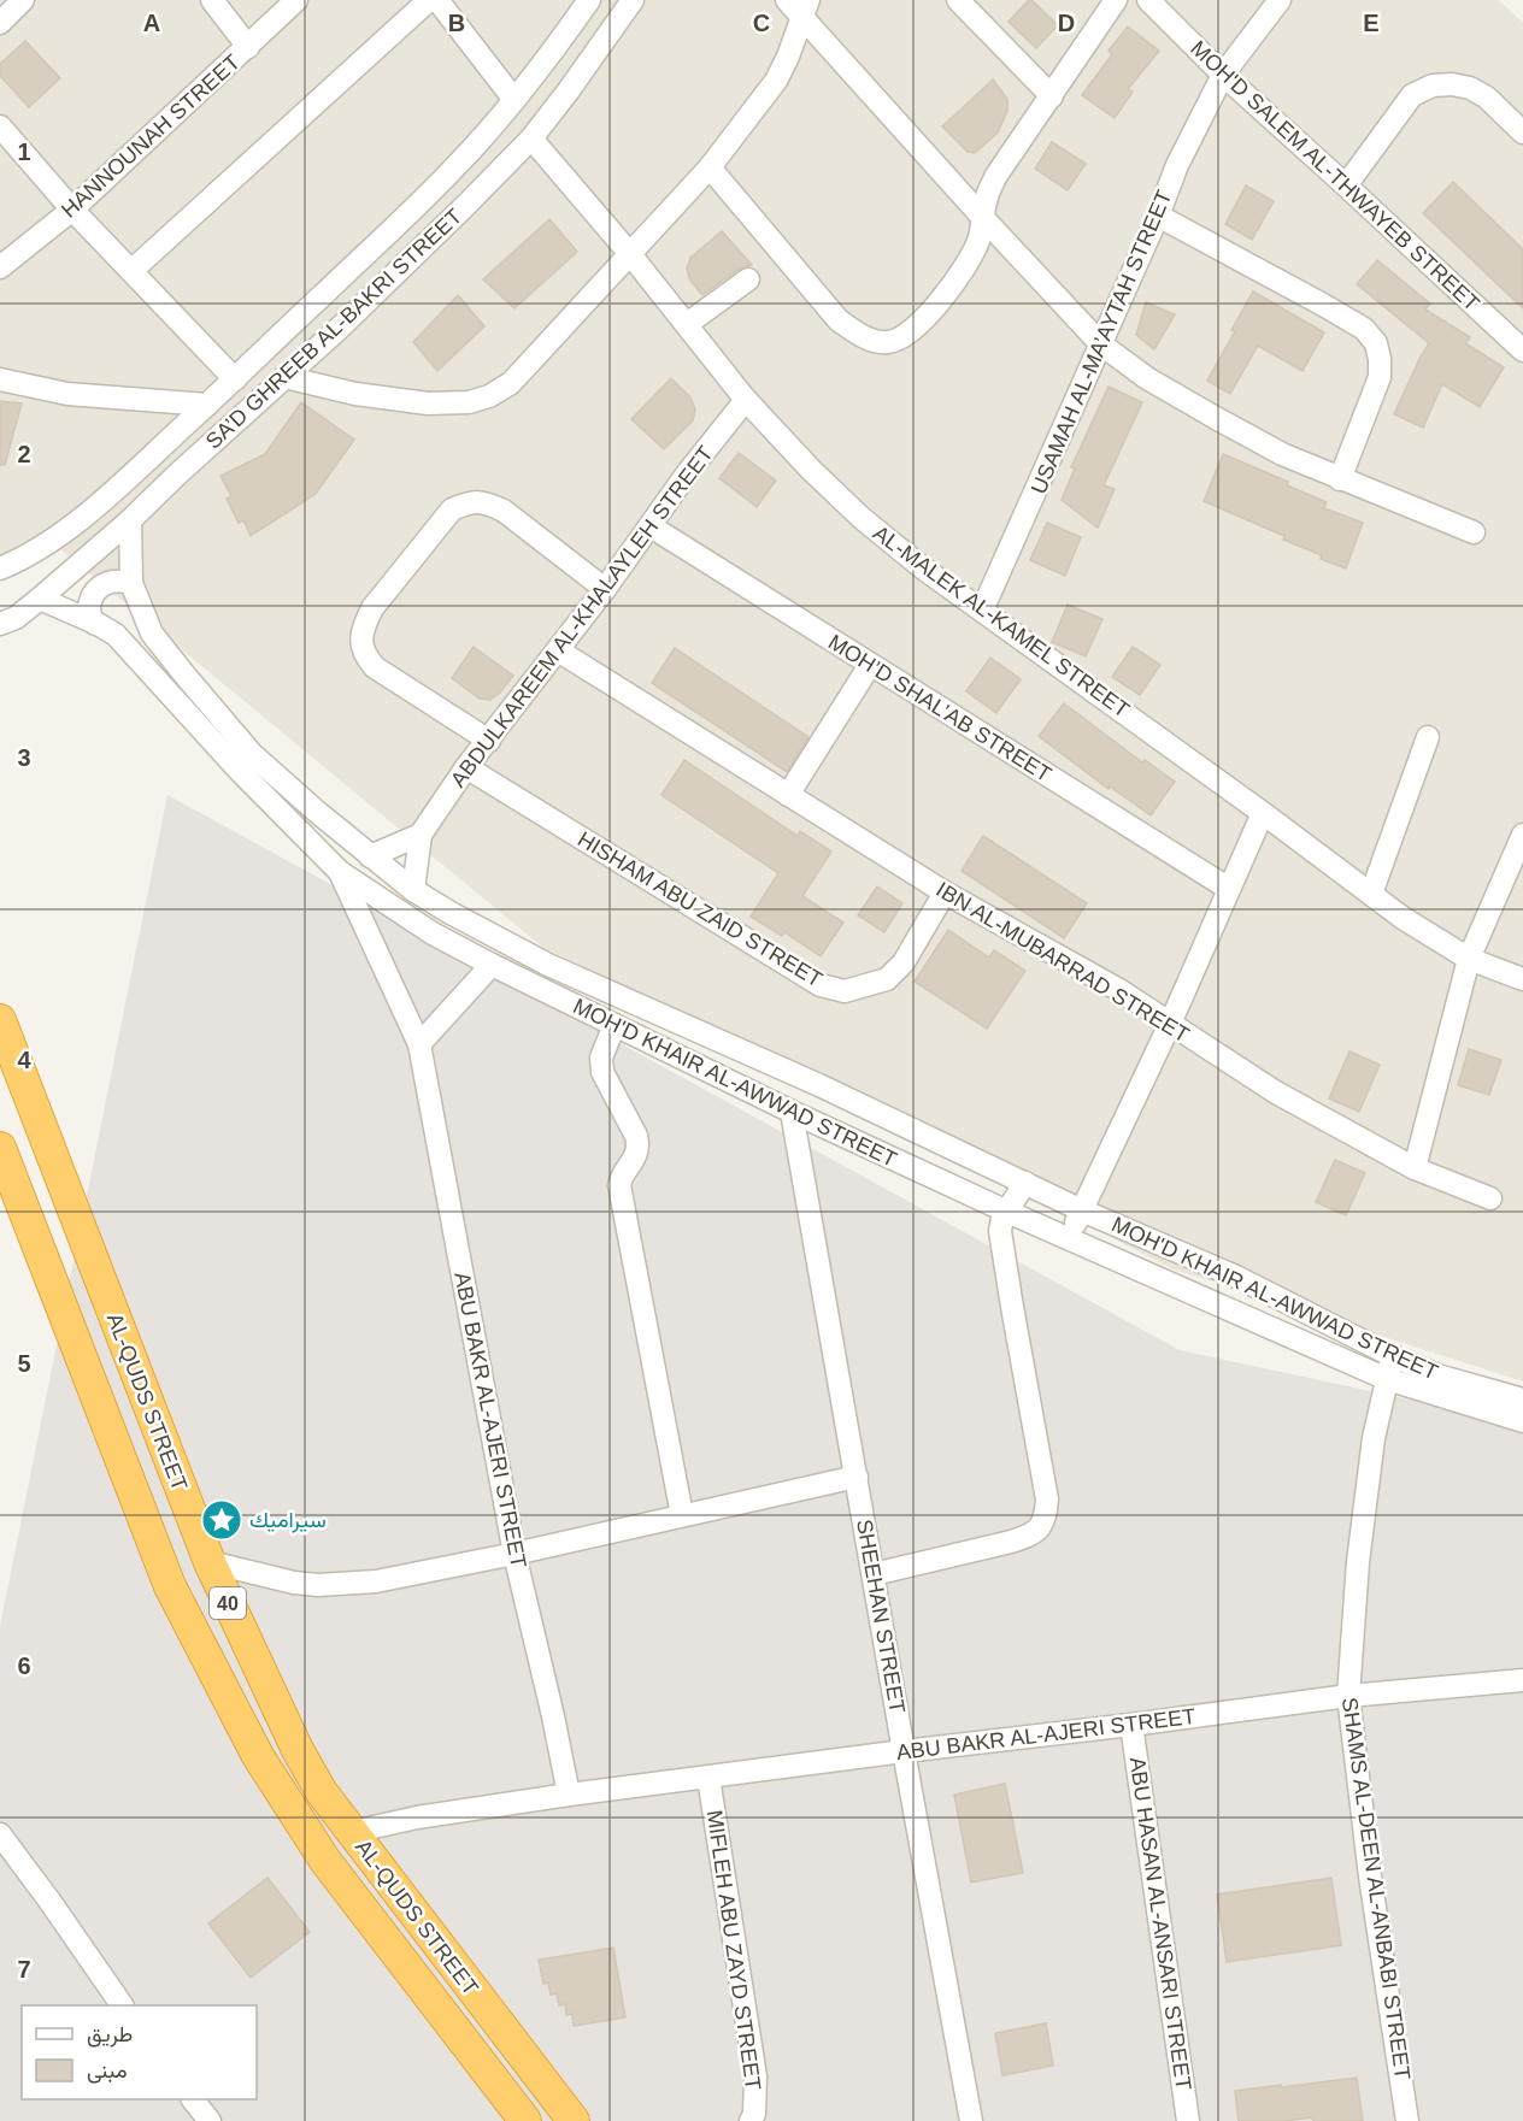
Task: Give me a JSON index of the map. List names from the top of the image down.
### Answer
{
  "streets": {
    "highway": ["AL-QUDS STREET", "40"],
    "street": [
      "HANNOUNAH STREET",
      "MOH'D SALEM AL-THWAYEB STREET",
      "SA’D GHREEB AL-BAKRI STREET",
      "USAMAH AL-MA’AYTAH STREET",
      "ABDULKAREEM AL-KHALAYLEH STREET",
      "AL-MALEK AL-KAMEL STREET",
      "MOH’D SHAL’AB STREET",
      "HISHAM ABU ZAID STREET",
      "IBN AL-MUBARRAD STREET",
      "MOH'D KHAIR AL-AWWAD STREET",
      "ABU BAKR AL-AJERI STREET",
      "SHEEHAN STREET",
      "SHAMS AL-DEEN AL-ANBABI STREET",
      "ABU HASAN AL-ANSARI STREET",
      "MIFLEH ABU ZAYD STREET"
    ]
  },
  "crossings": [
    ["MOH'D SALEM AL-THWAYEB STREET", "USAMAH AL-MA’AYTAH STREET"],
    ["SA’D GHREEB AL-BAKRI STREET", "AL-MALEK AL-KAMEL STREET"],
    ["SA’D GHREEB AL-BAKRI STREET", "MOH'D KHAIR AL-AWWAD STREET"],
    ["USAMAH AL-MA’AYTAH STREET", "AL-MALEK AL-KAMEL STREET"],
    ["ABDULKAREEM AL-KHALAYLEH STREET", "AL-MALEK AL-KAMEL STREET"],
    ["ABDULKAREEM AL-KHALAYLEH STREET", "MOH’D SHAL’AB STREET"],
    ["ABDULKAREEM AL-KHALAYLEH STREET", "HISHAM ABU ZAID STREET"],
    ["ABDULKAREEM AL-KHALAYLEH STREET", "IBN AL-MUBARRAD STREET"],
    ["ABDULKAREEM AL-KHALAYLEH STREET", "MOH'D KHAIR AL-AWWAD STREET"],
    ["HISHAM ABU ZAID STREET", "IBN AL-MUBARRAD STREET"],
    ["MOH'D KHAIR AL-AWWAD STREET", "ABU BAKR AL-AJERI STREET"],
    ["MOH'D KHAIR AL-AWWAD STREET", "SHEEHAN STREET"],
    ["MOH'D KHAIR AL-AWWAD STREET", "SHAMS AL-DEEN AL-ANBABI STREET"],
    ["AL-QUDS STREET", "ABU BAKR AL-AJERI STREET"],
    ["ABU BAKR AL-AJERI STREET", "SHEEHAN STREET"],
    ["ABU BAKR AL-AJERI STREET", "SHAMS AL-DEEN AL-ANBABI STREET"],
    ["ABU BAKR AL-AJERI STREET", "ABU HASAN AL-ANSARI STREET"],
    ["ABU BAKR AL-AJERI STREET", "MIFLEH ABU ZAYD STREET"]
  ],
  "places": {
    "place": ["سيراميك"]
  },
  "legend": ["طريق", "مبنى"],
  "grid": {
    "columns": [
      "A",
      "B",
      "C",
      "D",
      "E"
    ],
    "rows": [
      "1",
      "2",
      "3",
      "4",
      "5",
      "6",
      "7"
    ]
  }
}
